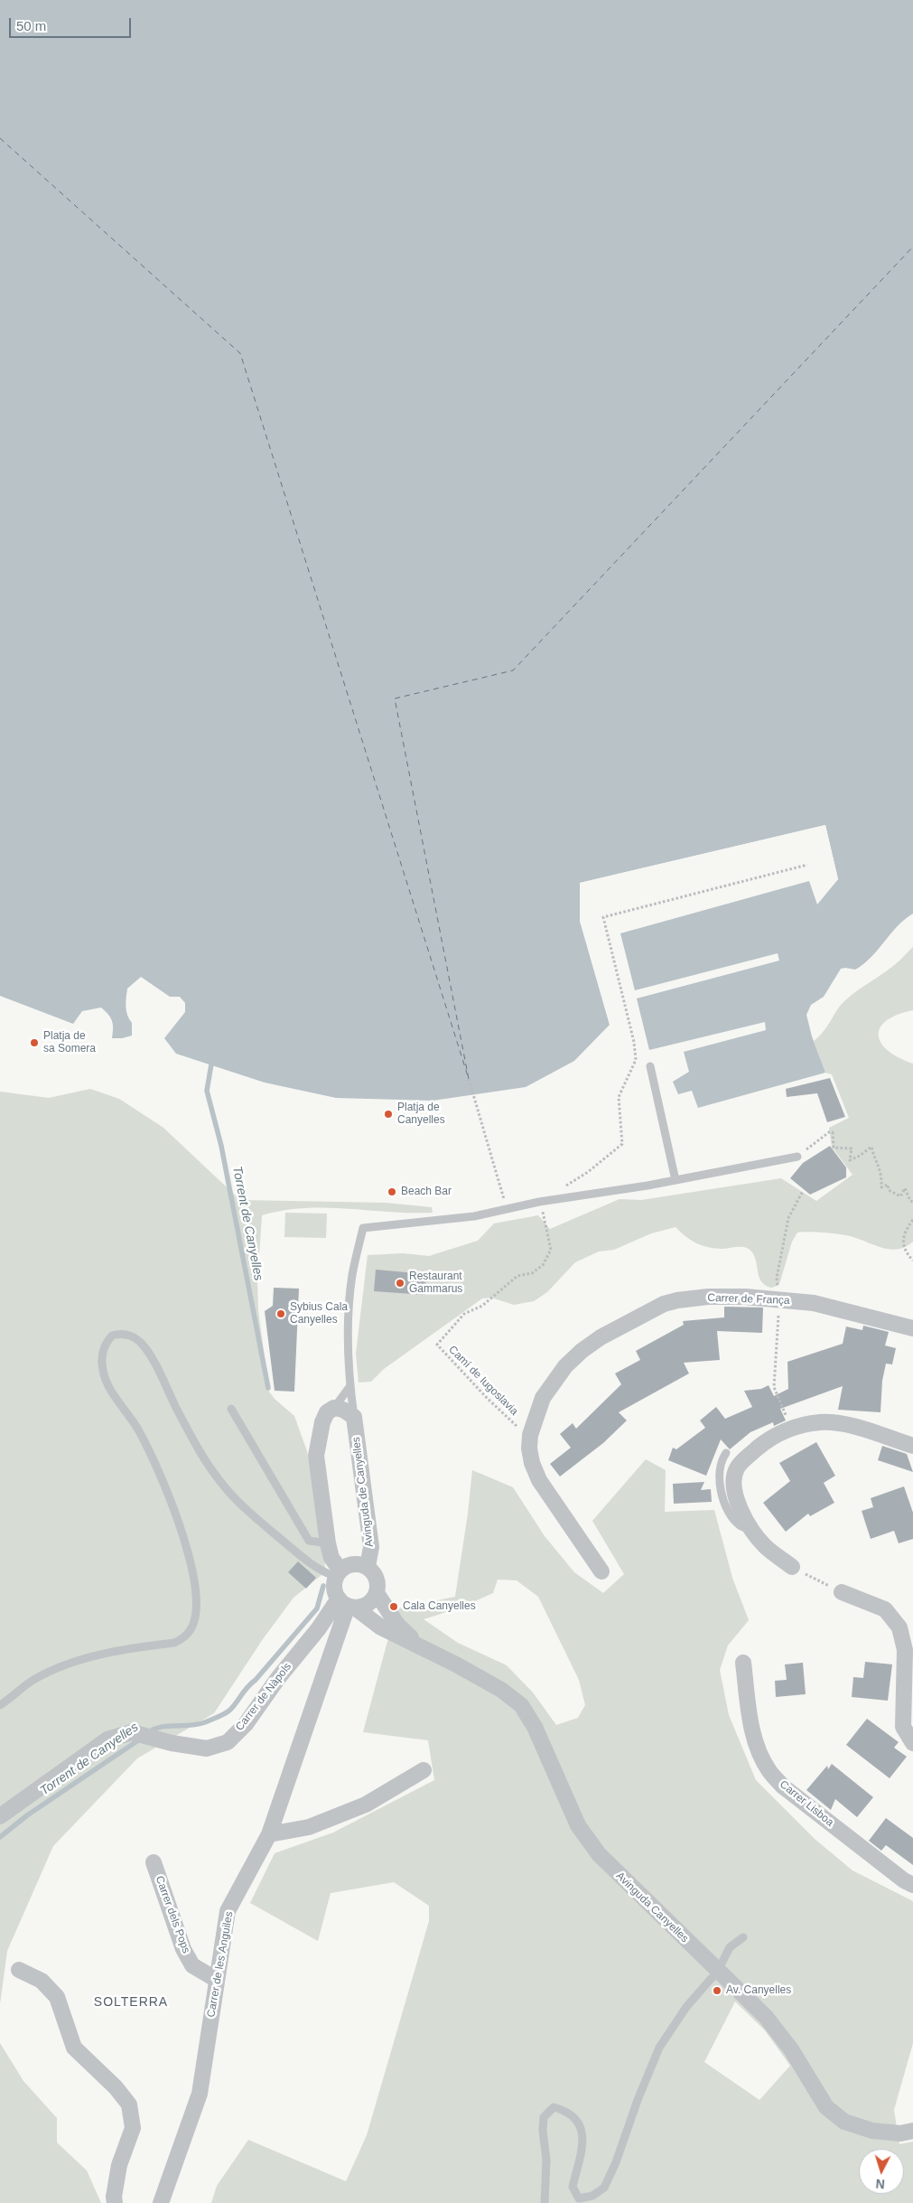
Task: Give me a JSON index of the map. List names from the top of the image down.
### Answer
{
  "streets": {
    "street": [
      "Carrer de França",
      "Avinguda de Canyelles",
      "Carrer de Nàpols",
      "Carrer Lisboa",
      "Avinguda Canyelles",
      "Carrer dels Pops",
      "Carrer de les Anguiles"
    ],
    "path": ["Camí de Iugoslavia"]
  },
  "crossings": [
    ["Carrer de França", "Camí de Iugoslavia"],
    ["Avinguda de Canyelles", "Carrer de Nàpols"],
    ["Avinguda de Canyelles", "Avinguda Canyelles"],
    ["Avinguda de Canyelles", "Carrer de les Anguiles"],
    ["Carrer de Nàpols", "Avinguda Canyelles"],
    ["Carrer de Nàpols", "Carrer de les Anguiles"],
    ["Avinguda Canyelles", "Carrer de les Anguiles"],
    ["Carrer dels Pops", "Carrer de les Anguiles"]
  ],
  "districts": ["SOLTERRA"],
  "water": ["Torrent de Canyelles"],
  "places": [
    "Platja de sa Somera",
    "Platja de Canyelles",
    "Beach Bar",
    "Restaurant Gammarus",
    "Sybius Cala Canyelles",
    "Cala Canyelles",
    "Av. Canyelles"
  ],
  "scale_bar": "50 m",
  "north": "bottom"
}
